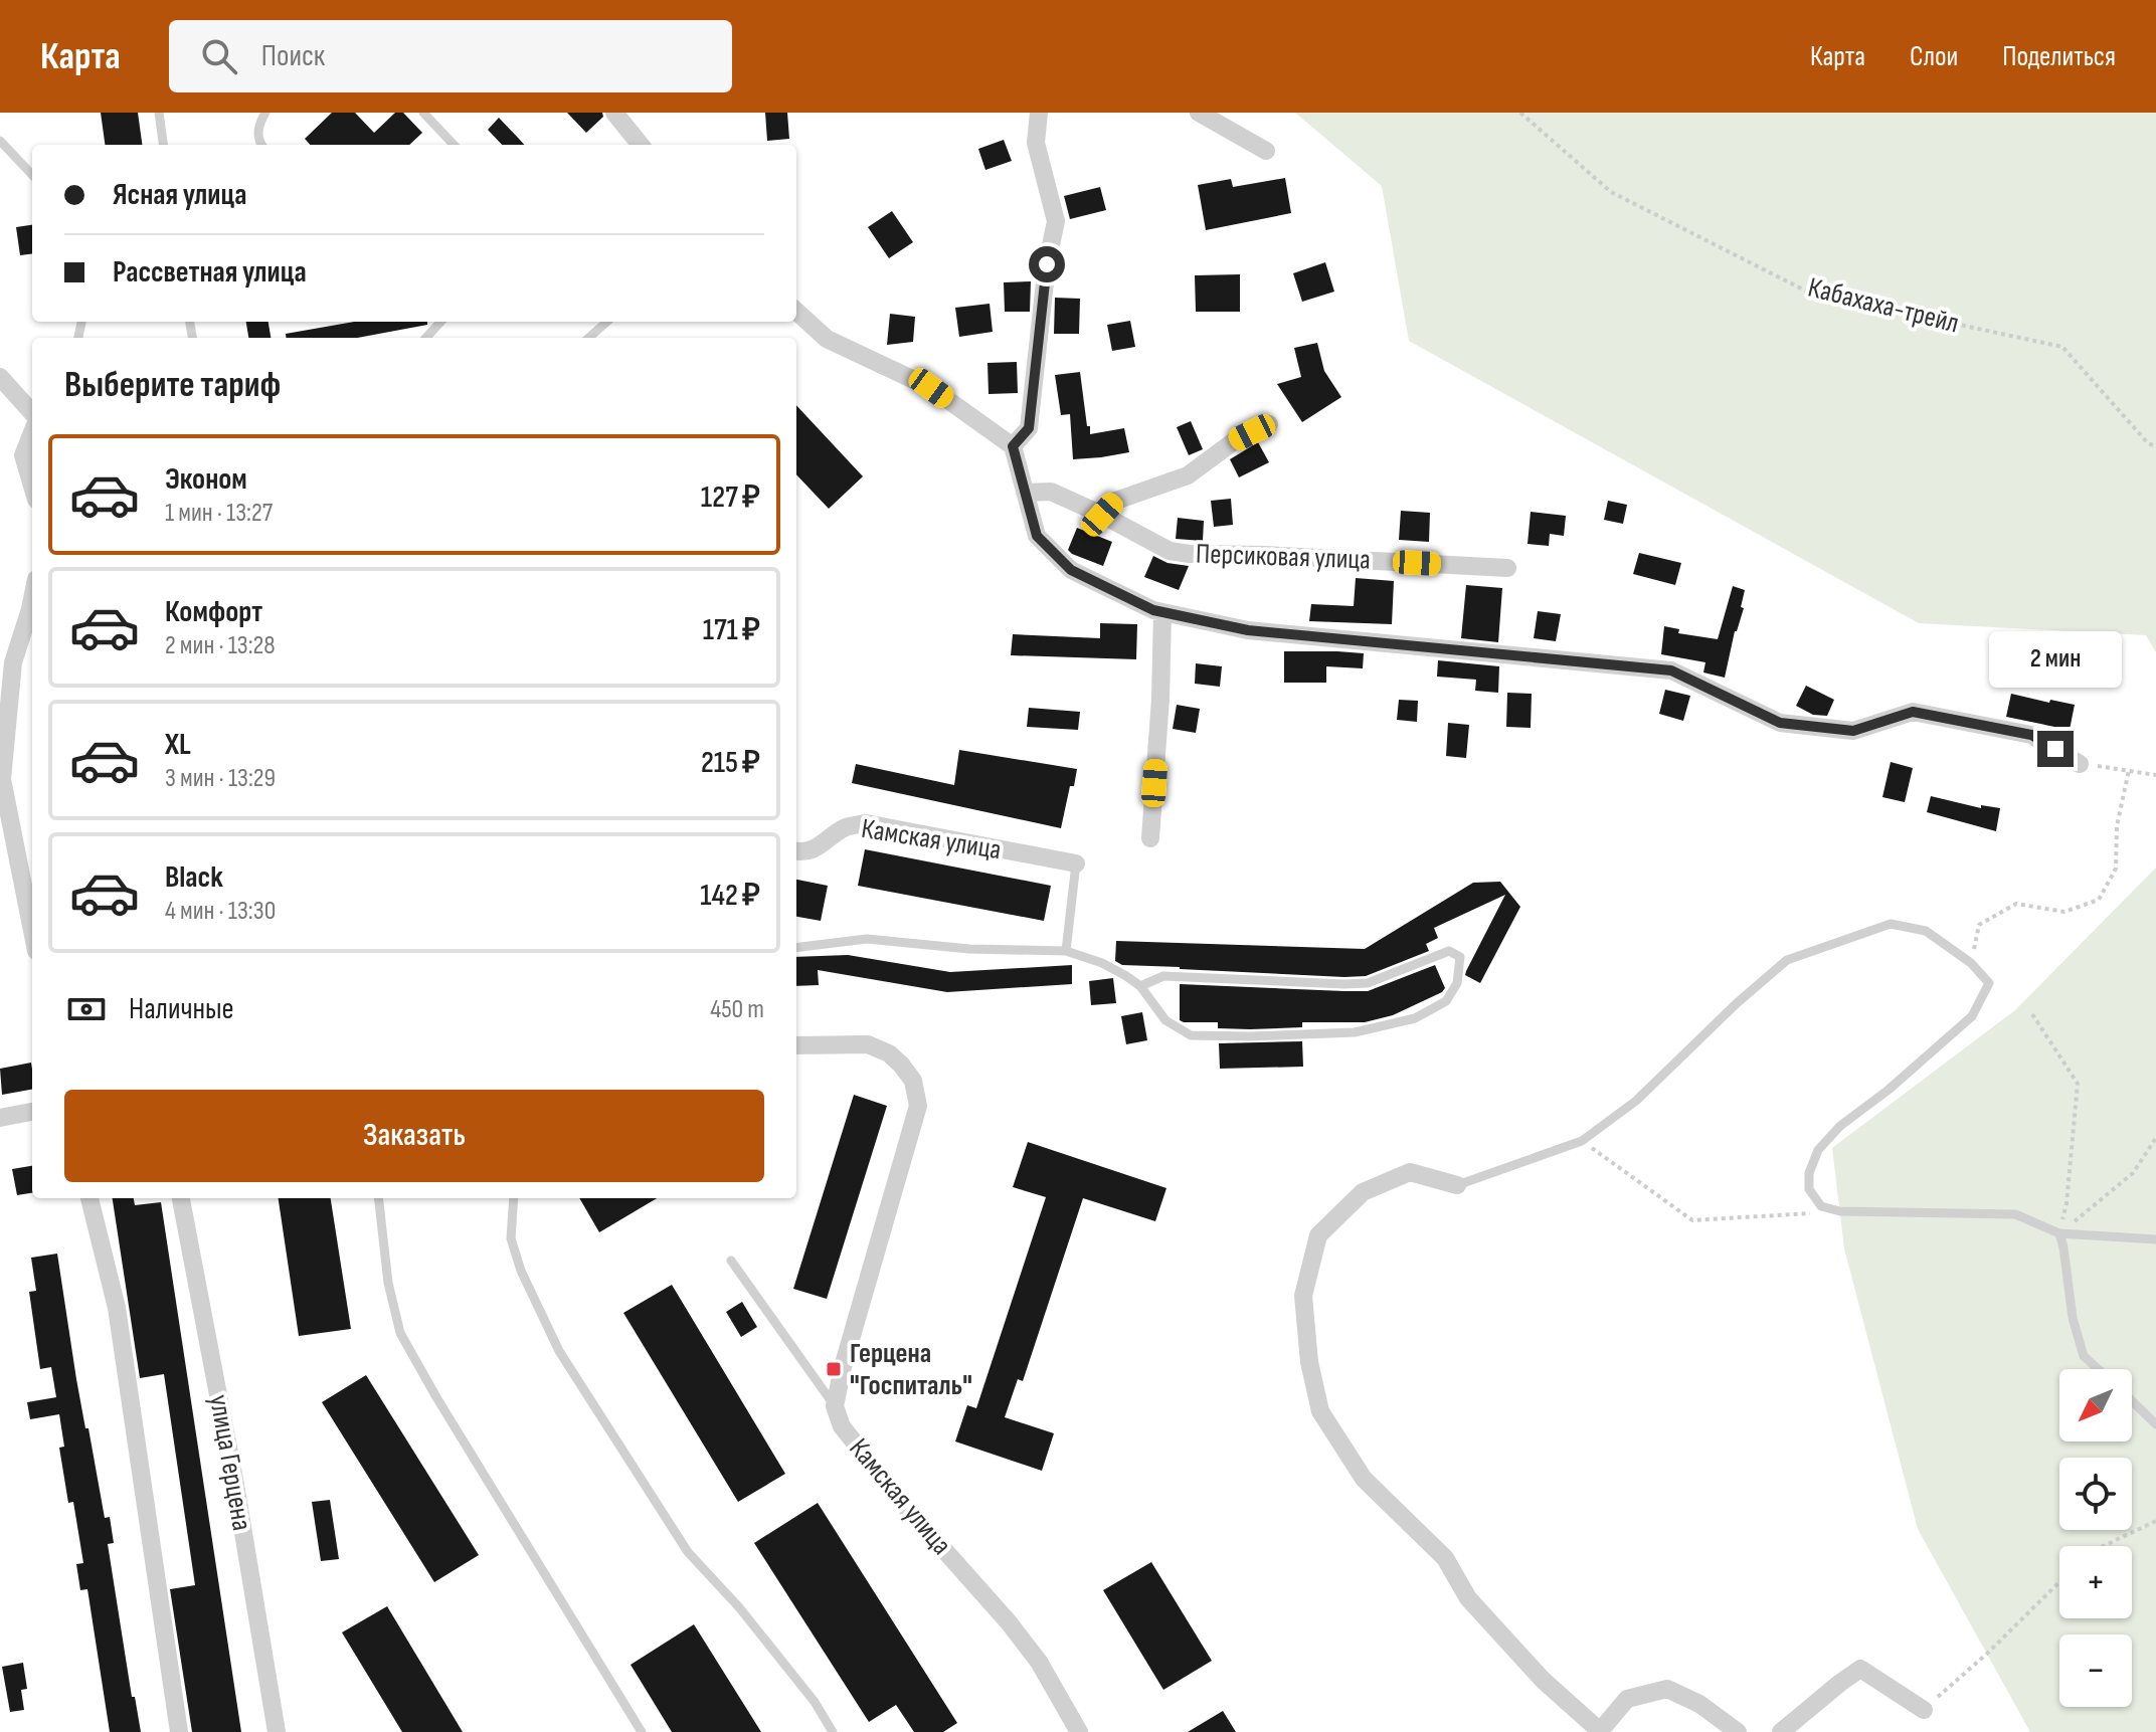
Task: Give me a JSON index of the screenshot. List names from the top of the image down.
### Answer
{
  "streets": {
    "street": ["Персиковая улица", "Камская улица", "улица Герцена"],
    "path": ["Кабахаха-трейл"]
  },
  "places": {
    "transit": ["Герцена \"Госпиталь\""]
  },
  "north": "bottom left",
  "page": {
    "header": "Карта",
    "search": "Поиск",
    "nav": ["Карта", "Слои", "Поделиться"],
    "banner": ["Ясная улица", "Рассветная улица"],
    "heading": "Выберите тариф",
    "list": [
      {
        "name": "Эконом",
        "note": "1 мин · 13:27",
        "value": "127 ₽"
      },
      {
        "name": "Комфорт",
        "note": "2 мин · 13:28",
        "value": "171 ₽"
      },
      {
        "name": "XL",
        "note": "3 мин · 13:29",
        "value": "215 ₽"
      },
      {
        "name": "Black",
        "note": "4 мин · 13:30",
        "value": "142 ₽"
      }
    ],
    "bubble": "2 мин",
    "pay": ["Наличные", "450 m"],
    "buttons": "Заказать",
    "map_buttons": ["+", "−"]
  }
}
